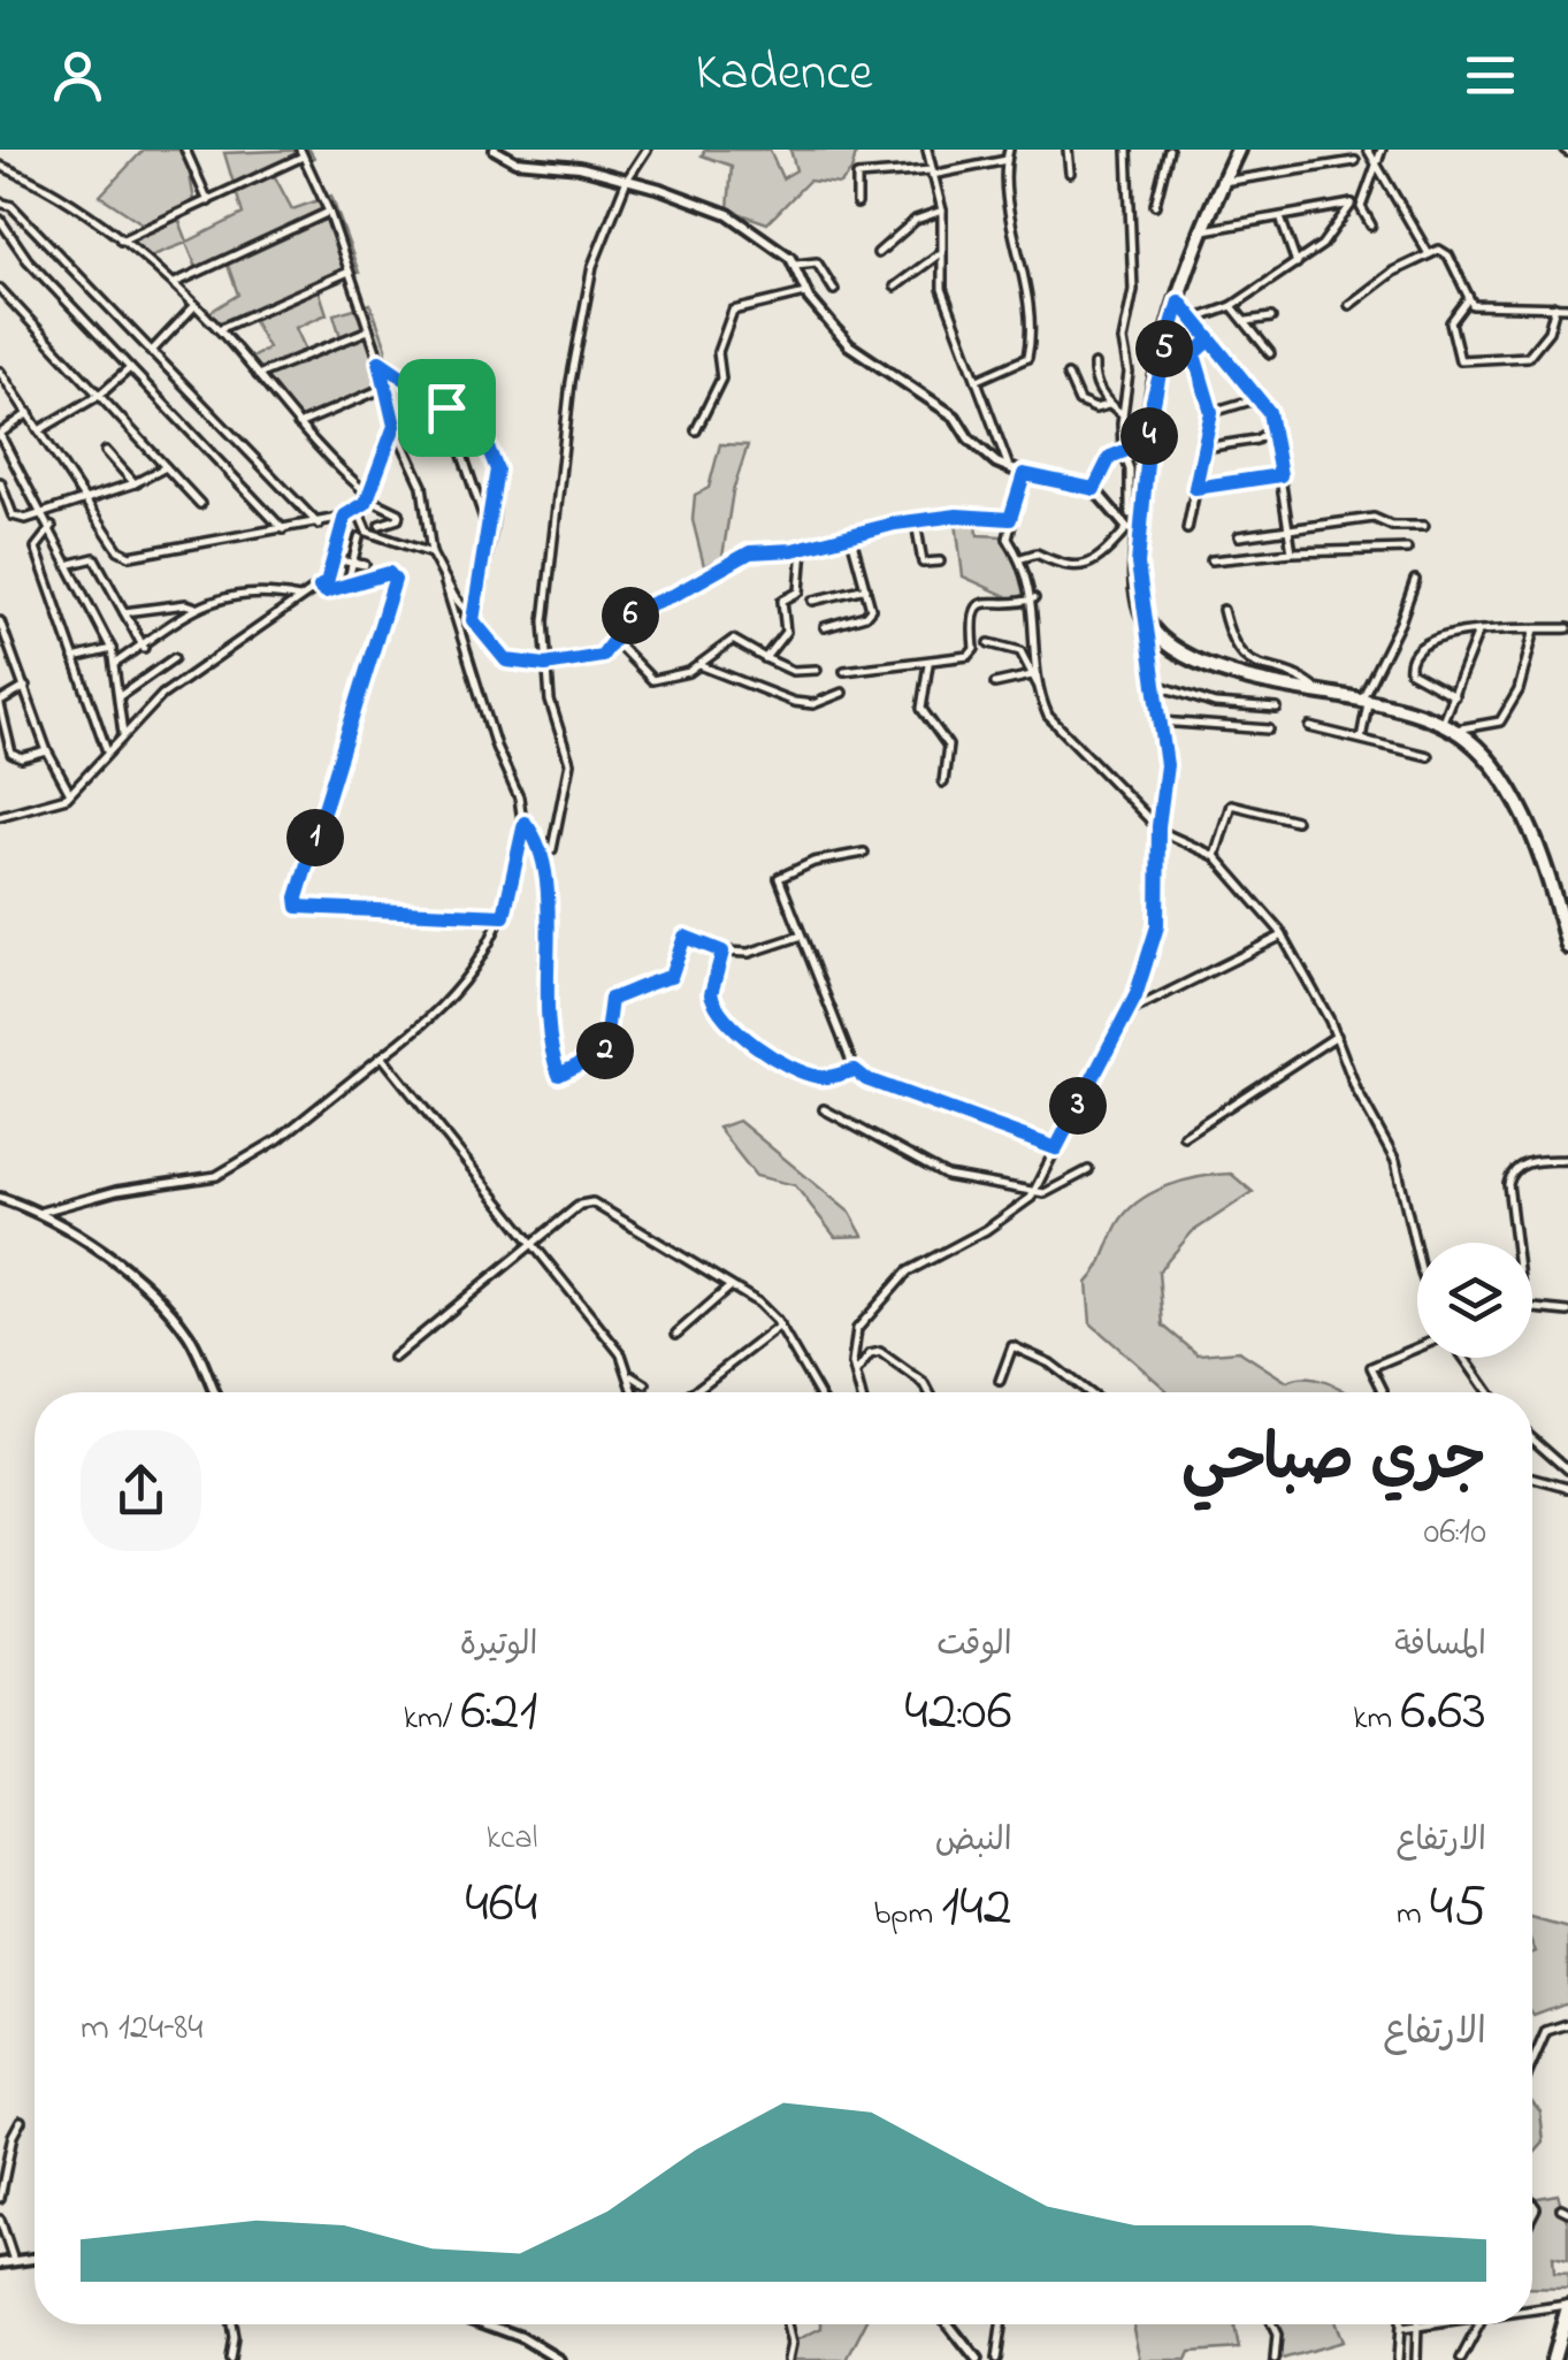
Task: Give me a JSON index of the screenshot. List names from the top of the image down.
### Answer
{
  "page": {
    "header": "Kadence",
    "pins": [
      "5",
      "4",
      "6",
      "1",
      "2",
      "3"
    ],
    "heading": ["جري صباحي", "06:10"],
    "stats": [
      ["المسافة", "6.63 km"],
      ["الوقت", "42:06"],
      ["الوتيرة", "6:21 /km"],
      ["الارتفاع", "45 m"],
      ["النبض", "142 bpm"],
      ["kcal", "464"]
    ],
    "chart": ["الارتفاع", "84–124 m"]
  }
}
